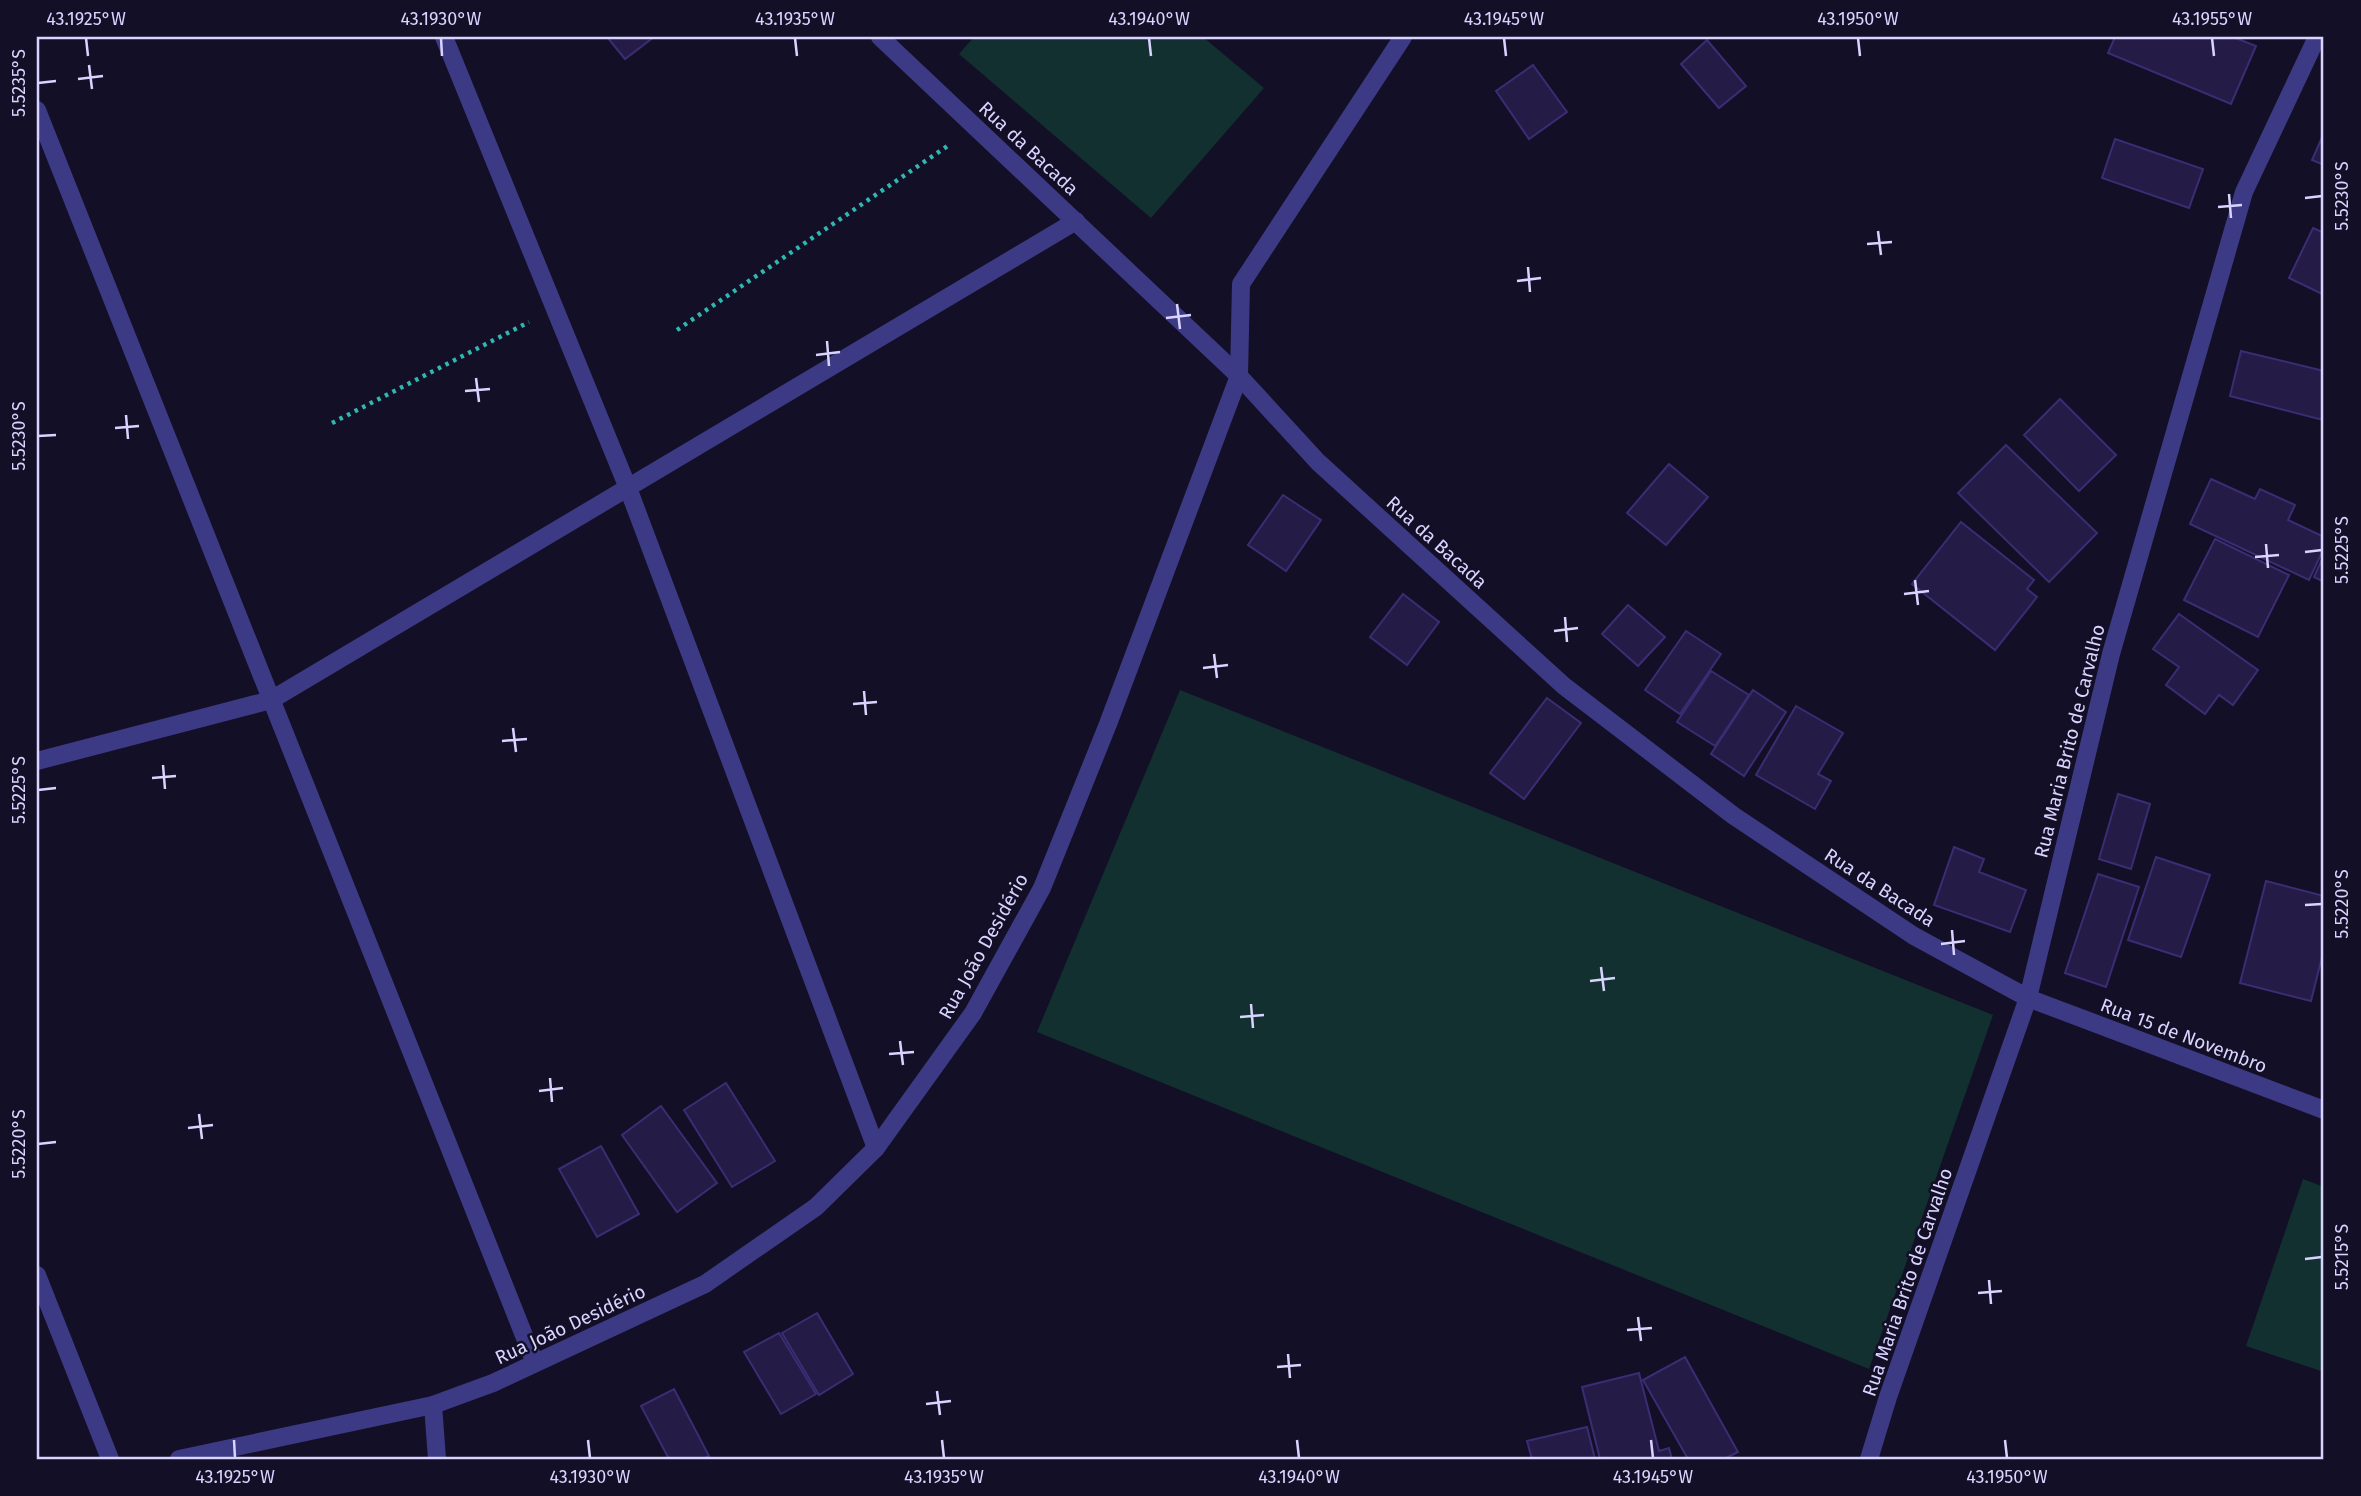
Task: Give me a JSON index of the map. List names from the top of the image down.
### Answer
{
  "streets": {
    "street": [
      "Rua da Bacada",
      "Rua Maria Brito de Carvalho",
      "Rua João Desidério",
      "Rua 15 de Novembro"
    ]
  },
  "crossings": [
    ["Rua da Bacada", "Rua Maria Brito de Carvalho"],
    ["Rua da Bacada", "Rua João Desidério"],
    ["Rua da Bacada", "Rua 15 de Novembro"],
    ["Rua Maria Brito de Carvalho", "Rua 15 de Novembro"]
  ],
  "coordinates": [
    "43.1925°W",
    "43.1930°W",
    "43.1935°W",
    "43.1940°W",
    "43.1945°W",
    "43.1950°W",
    "43.1955°W",
    "5.5235°S",
    "5.5230°S",
    "5.5225°S",
    "5.5220°S",
    "5.5215°S"
  ]
}
